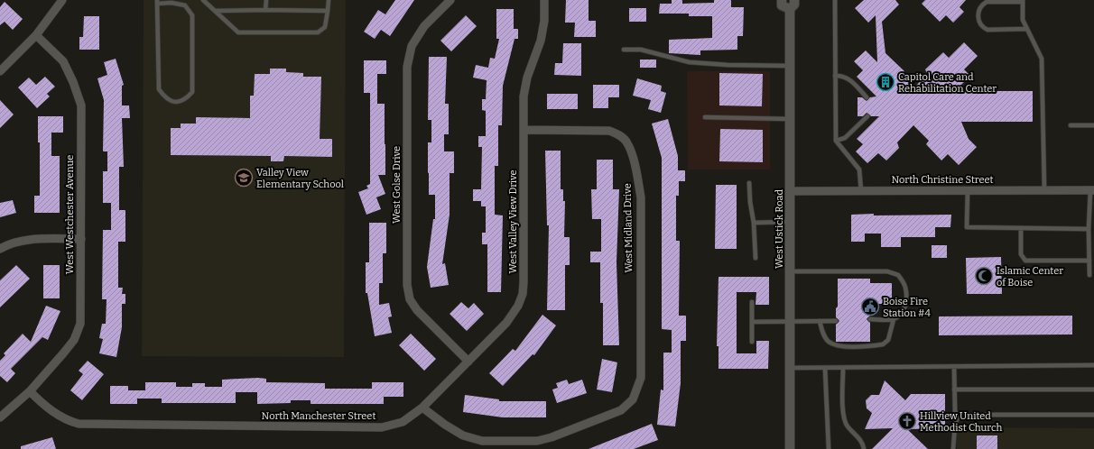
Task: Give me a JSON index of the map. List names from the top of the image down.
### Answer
{
  "streets": {
    "main road": ["West Ustick Road"],
    "street": [
      "North Christine Street",
      "West Golse Drive",
      "West Westchester Avenue",
      "West Valley View Drive",
      "West Midland Drive",
      "North Manchester Street"
    ]
  },
  "crossings": [
    ["North Christine Street", "West Ustick Road"],
    ["West Golse Drive", "West Valley View Drive"],
    ["West Westchester Avenue", "North Manchester Street"],
    ["West Valley View Drive", "West Midland Drive"],
    ["West Valley View Drive", "North Manchester Street"],
    ["West Midland Drive", "North Manchester Street"]
  ],
  "places": {
    "building": ["Capitol Care and Rehabilitation Center"],
    "school or university": ["Valley View Elementary School"],
    "mosque": ["Islamic Center of Boise"],
    "public building": ["Boise Fire Station #4"],
    "church": ["Hillview United Methodist Church"]
  }
}
